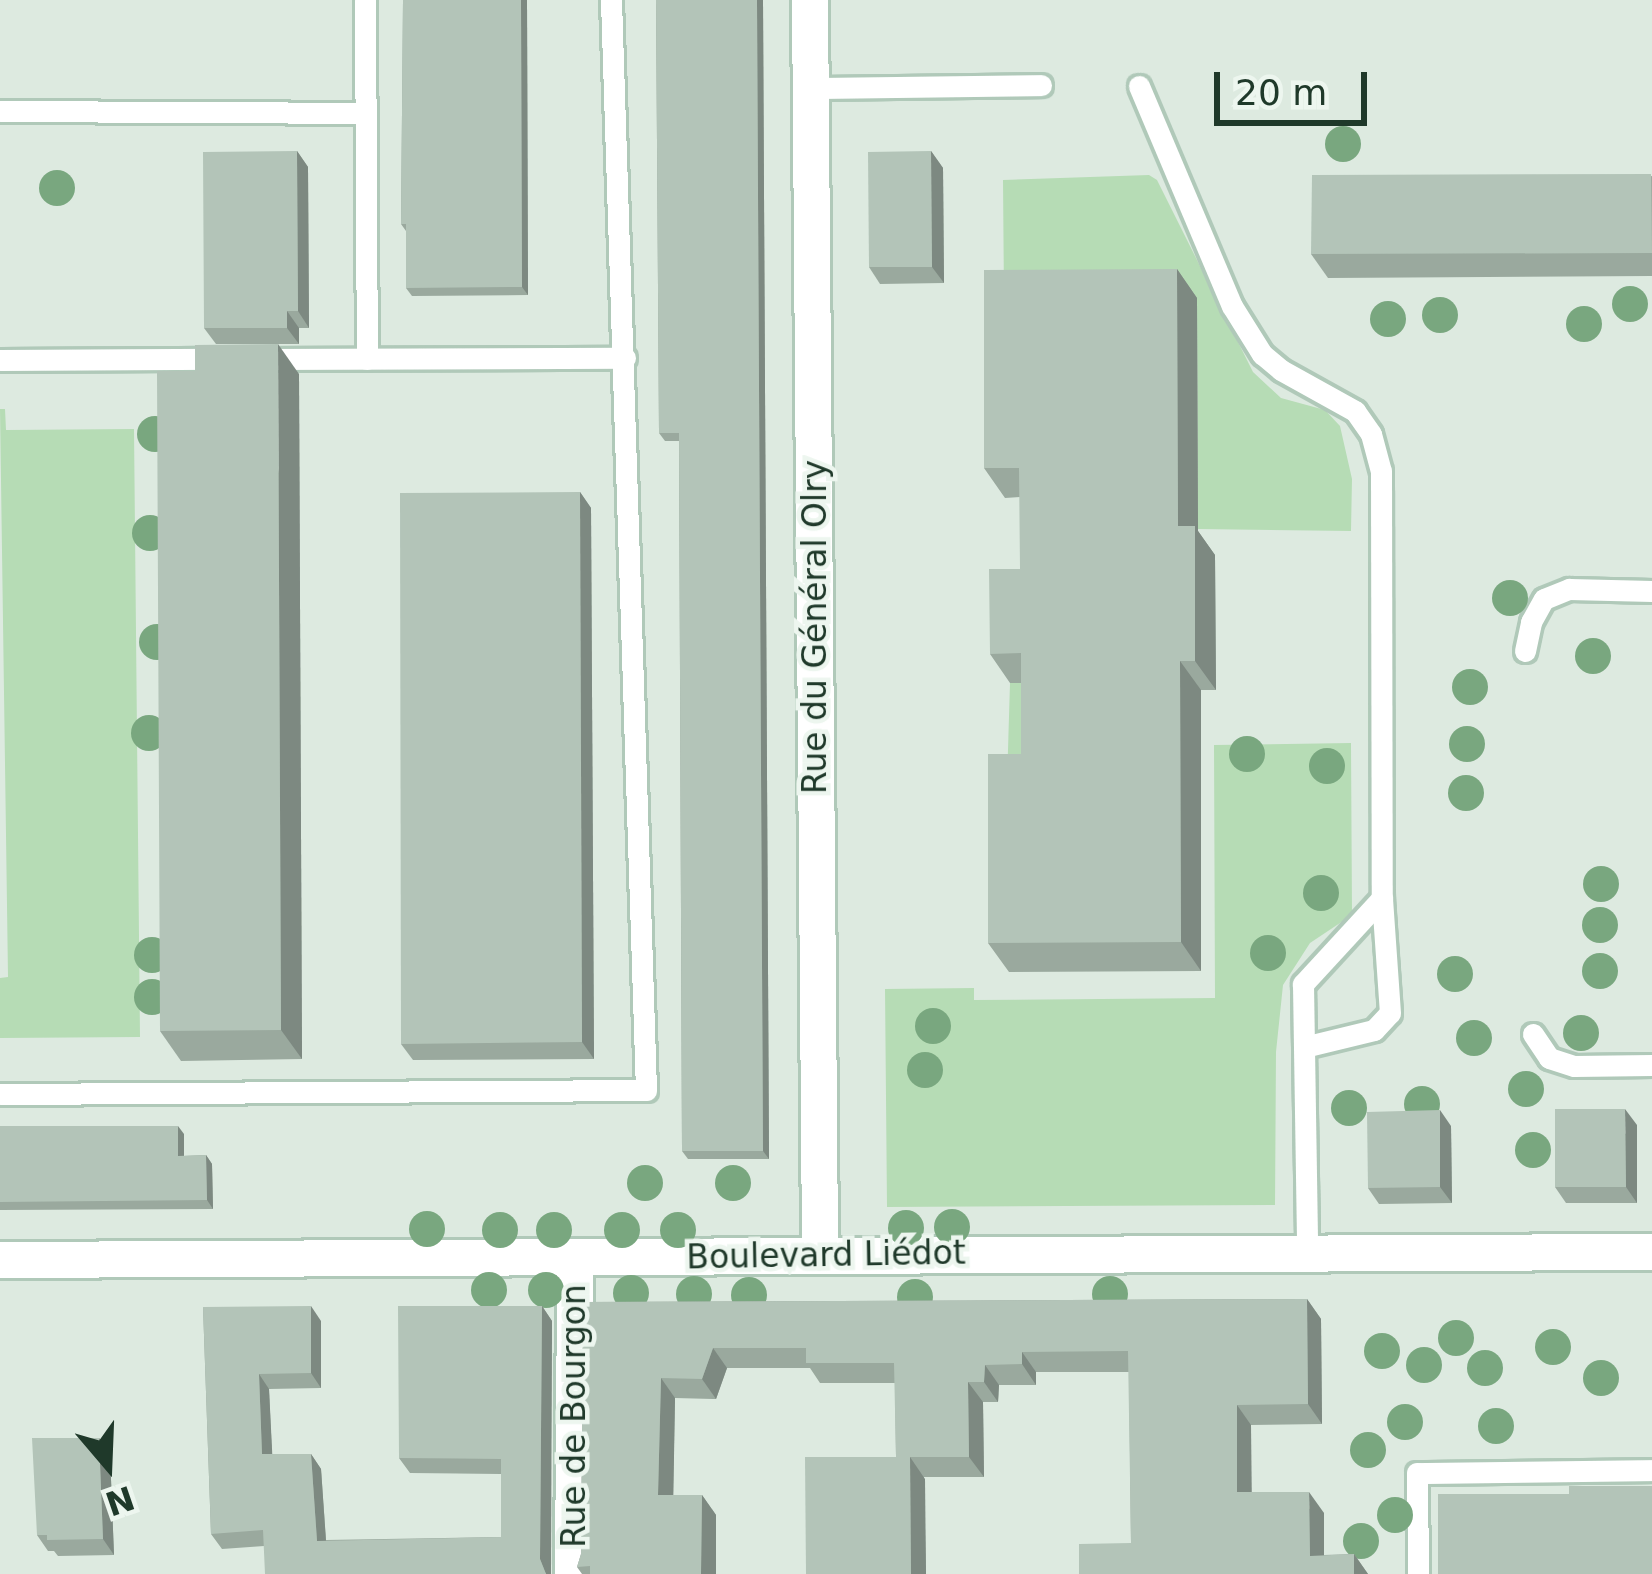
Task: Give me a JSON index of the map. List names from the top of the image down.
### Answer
{
  "streets": {
    "main road": ["Rue du Général Olry", "Boulevard Liédot", "Rue de Bourgon"]
  },
  "crossings": [
    ["Rue du Général Olry", "Boulevard Liédot"],
    ["Boulevard Liédot", "Rue de Bourgon"]
  ],
  "scale_bar": "20 m",
  "north": "bottom"
}
